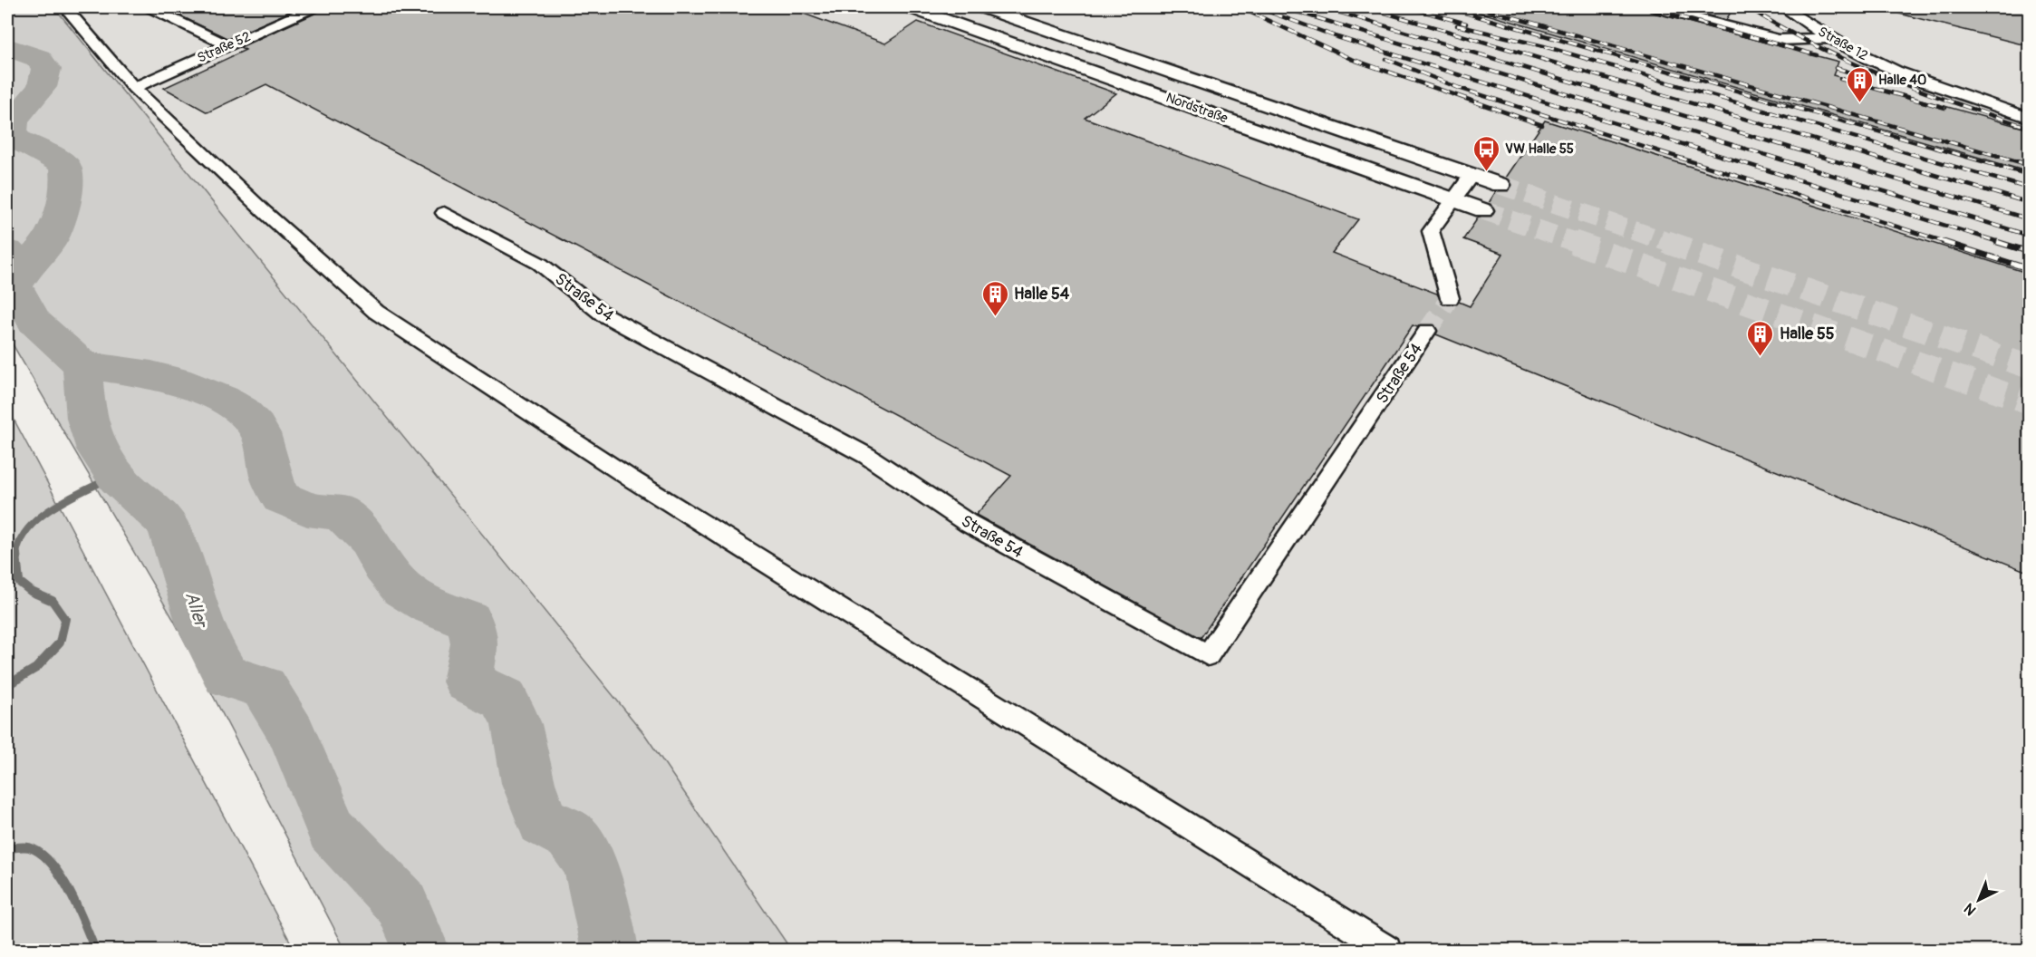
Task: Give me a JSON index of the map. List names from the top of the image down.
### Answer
{
  "streets": {
    "street": [
      "Straße 12",
      "Straße 52",
      "Nordstraße",
      "Straße 54"
    ]
  },
  "water": ["Aller"],
  "places": {
    "building": ["Halle 40", "Halle 54", "Halle 55"],
    "bus stop": ["VW Halle 55"]
  },
  "north": "bottom left"
}
